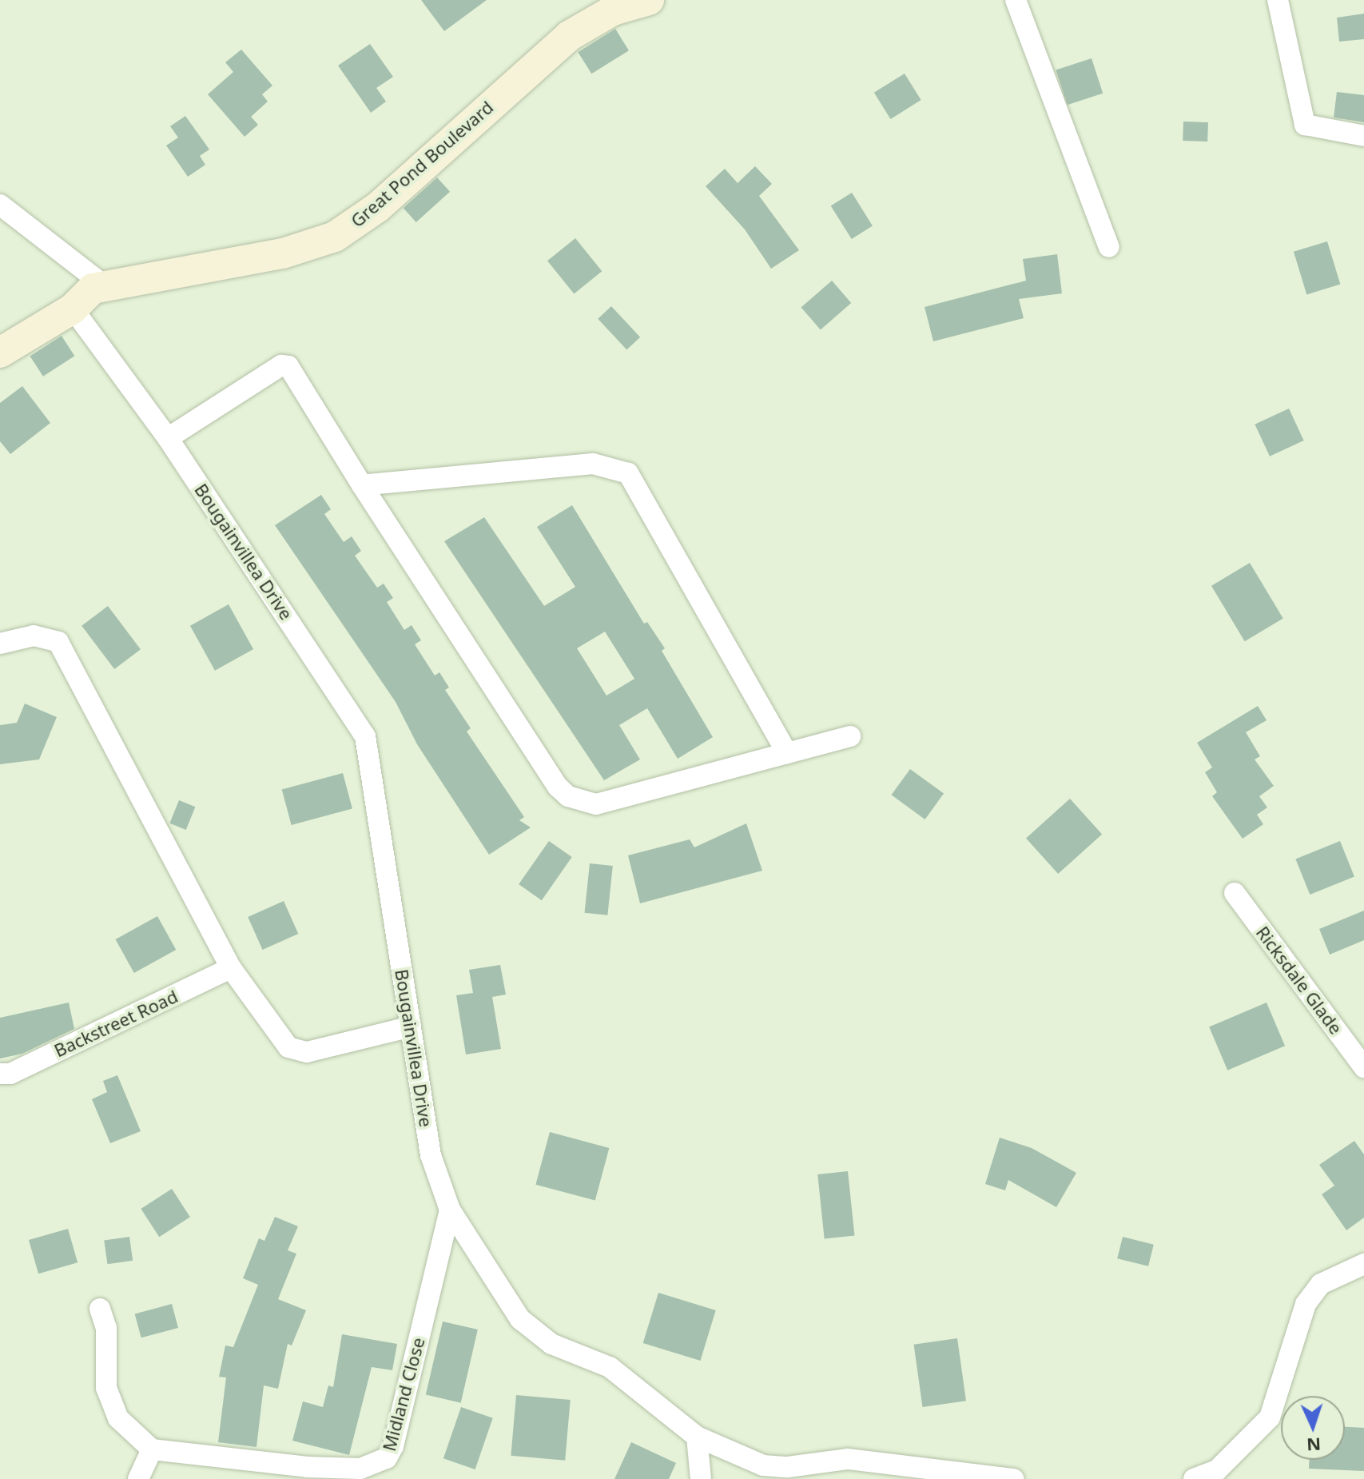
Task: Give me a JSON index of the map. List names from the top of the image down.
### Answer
{
  "streets": {
    "street": [
      "Great Pond Boulevard",
      "Bougainvillea Drive",
      "Ricksdale Glade",
      "Backstreet Road",
      "Midland Close"
    ]
  },
  "crossings": [
    ["Great Pond Boulevard", "Bougainvillea Drive"],
    ["Bougainvillea Drive", "Midland Close"]
  ],
  "north": "bottom"
}
